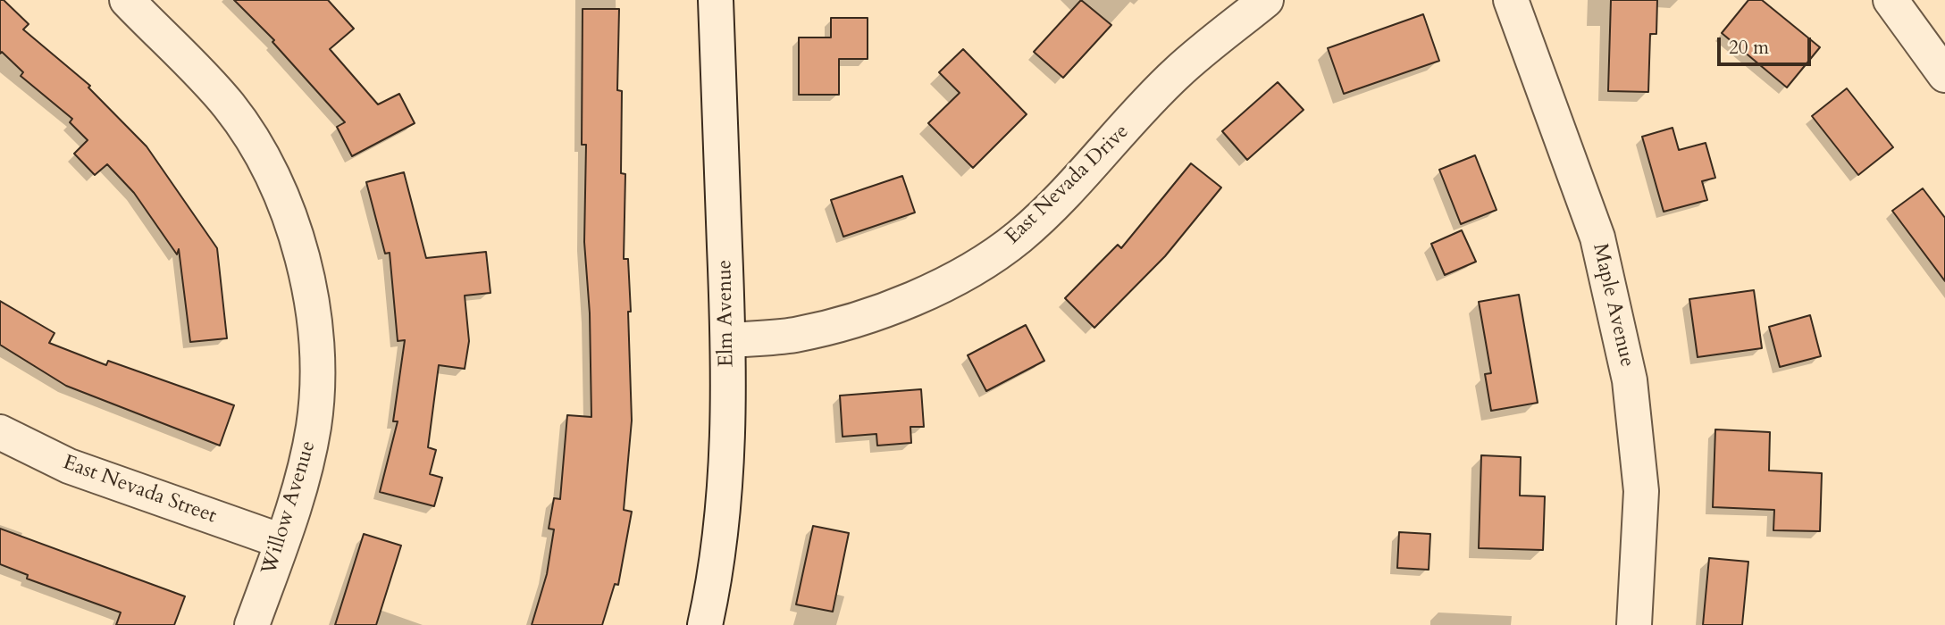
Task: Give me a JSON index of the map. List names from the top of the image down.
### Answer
{
  "streets": {
    "street": [
      "East Nevada Drive",
      "Maple Avenue",
      "Elm Avenue",
      "East Nevada Street",
      "Willow Avenue"
    ]
  },
  "crossings": [
    ["East Nevada Drive", "Elm Avenue"],
    ["East Nevada Street", "Willow Avenue"]
  ],
  "scale_bar": "20 m"
}
